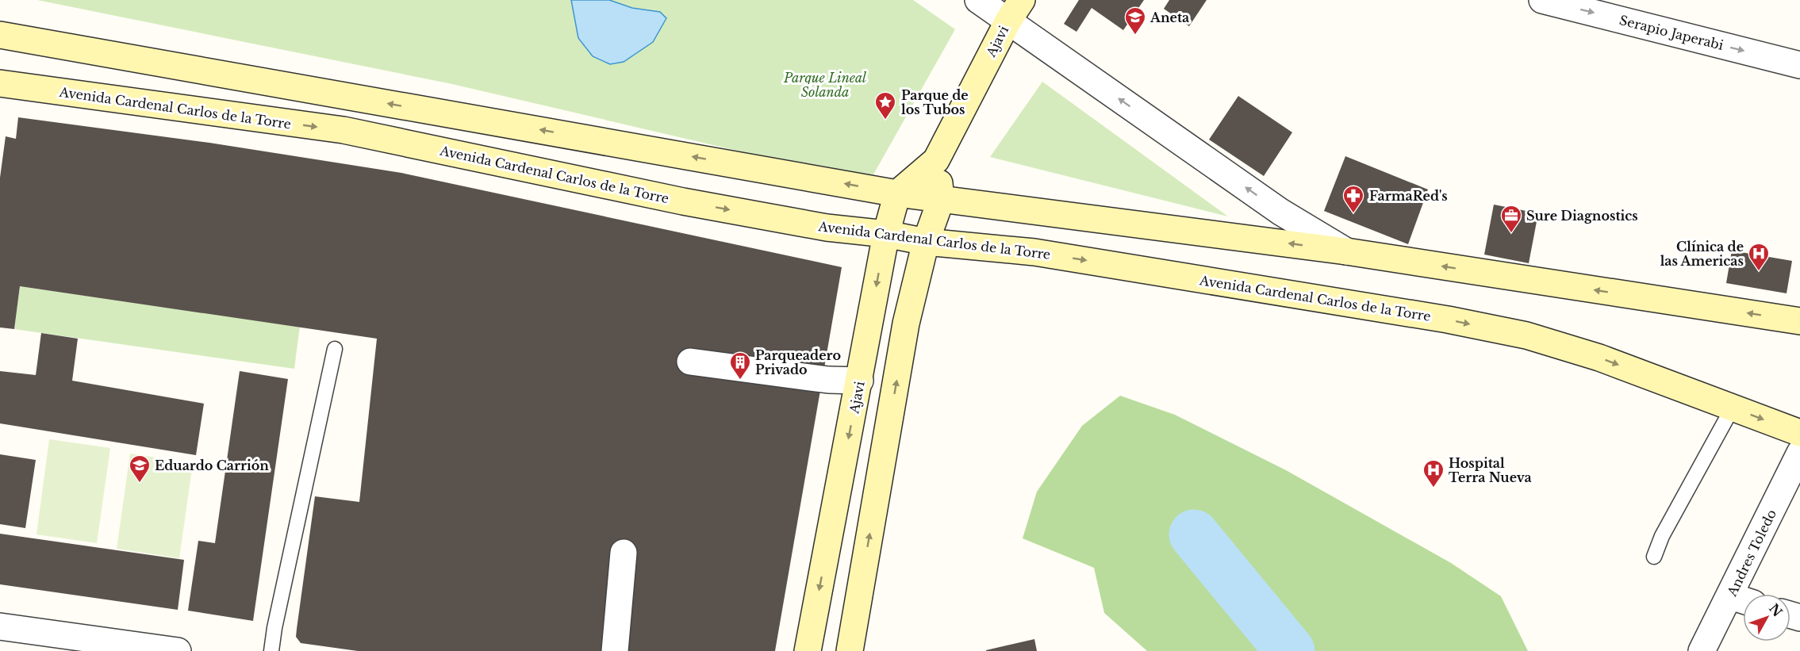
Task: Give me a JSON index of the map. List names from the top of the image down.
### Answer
{
  "streets": {
    "street": [
      "Serapio Japerabi",
      "Ajavi",
      "Avenida Cardenal Carlos de la Torre",
      "Andres Toledo"
    ]
  },
  "crossings": [
    ["Ajavi", "Avenida Cardenal Carlos de la Torre"]
  ],
  "one_way": ["Serapio Japerabi"],
  "parks": ["Parque Lineal Solanda"],
  "places": {
    "school or university": ["Aneta", "Eduardo Carrión"],
    "place": ["Parque de los Tubos"],
    "pharmacy": ["FarmaRed's"],
    "office": ["Sure Diagnostics"],
    "hospital": ["Clínica de las Americas", "Hospital Terra Nueva"],
    "building": ["Parqueadero Privado"]
  },
  "north": "top right"
}
